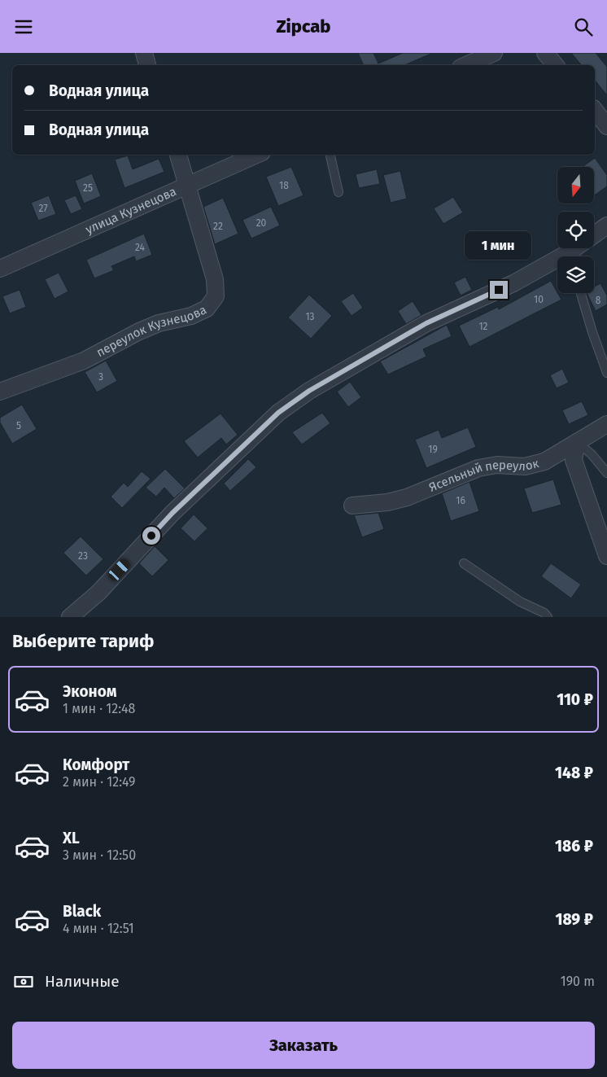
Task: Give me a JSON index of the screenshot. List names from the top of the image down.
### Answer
{
  "streets": {
    "street": ["улица Кузнецова", "переулок Кузнецова", "Ясельный переулок"]
  },
  "crossings": [
    ["улица Кузнецова", "переулок Кузнецова"]
  ],
  "house_numbers": [
    "18",
    "25",
    "27",
    "20",
    "22",
    "24",
    "10",
    "8",
    "13",
    "12",
    "3",
    "5",
    "19",
    "16",
    "23"
  ],
  "north": "bottom",
  "page": {
    "header": "Zipcab",
    "banner": ["Водная улица", "Водная улица"],
    "bubble": "1 мин",
    "heading": "Выберите тариф",
    "list": [
      {
        "name": "Эконом",
        "note": "1 мин · 12:48",
        "value": "110 ₽"
      },
      {
        "name": "Комфорт",
        "note": "2 мин · 12:49",
        "value": "148 ₽"
      },
      {
        "name": "XL",
        "note": "3 мин · 12:50",
        "value": "186 ₽"
      },
      {
        "name": "Black",
        "note": "4 мин · 12:51",
        "value": "189 ₽"
      }
    ],
    "pay": ["Наличные", "190 m"],
    "buttons": "Заказать"
  }
}
